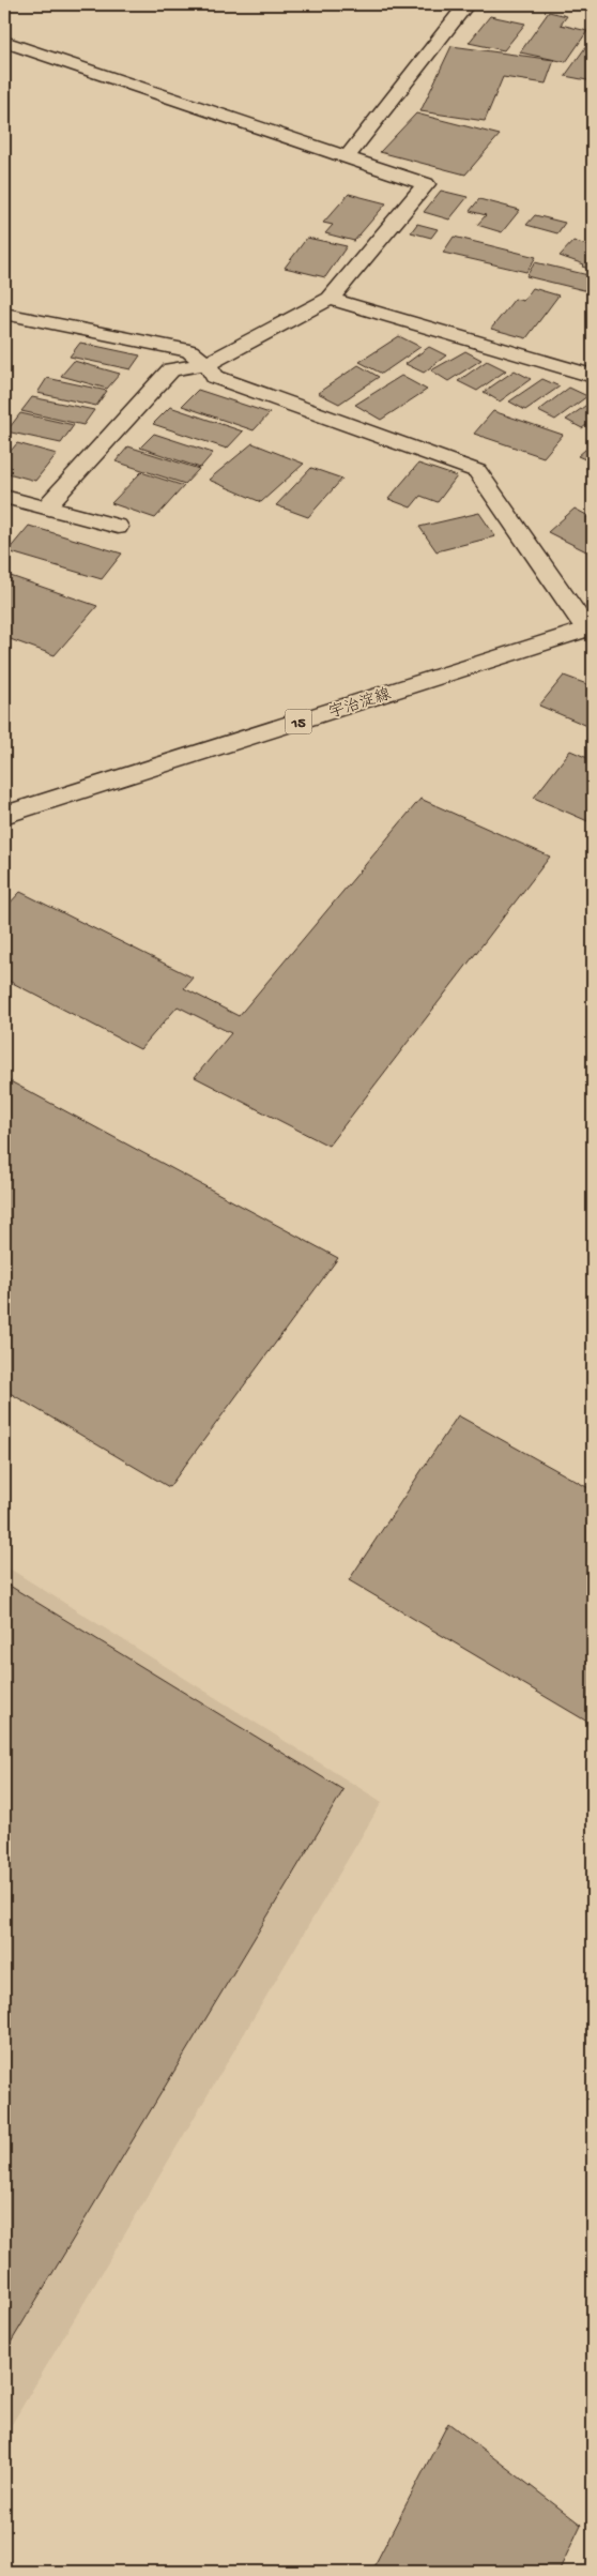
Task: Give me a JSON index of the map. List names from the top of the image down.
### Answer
{
  "streets": {
    "street": ["宇治淀線", "15"]
  }
}
